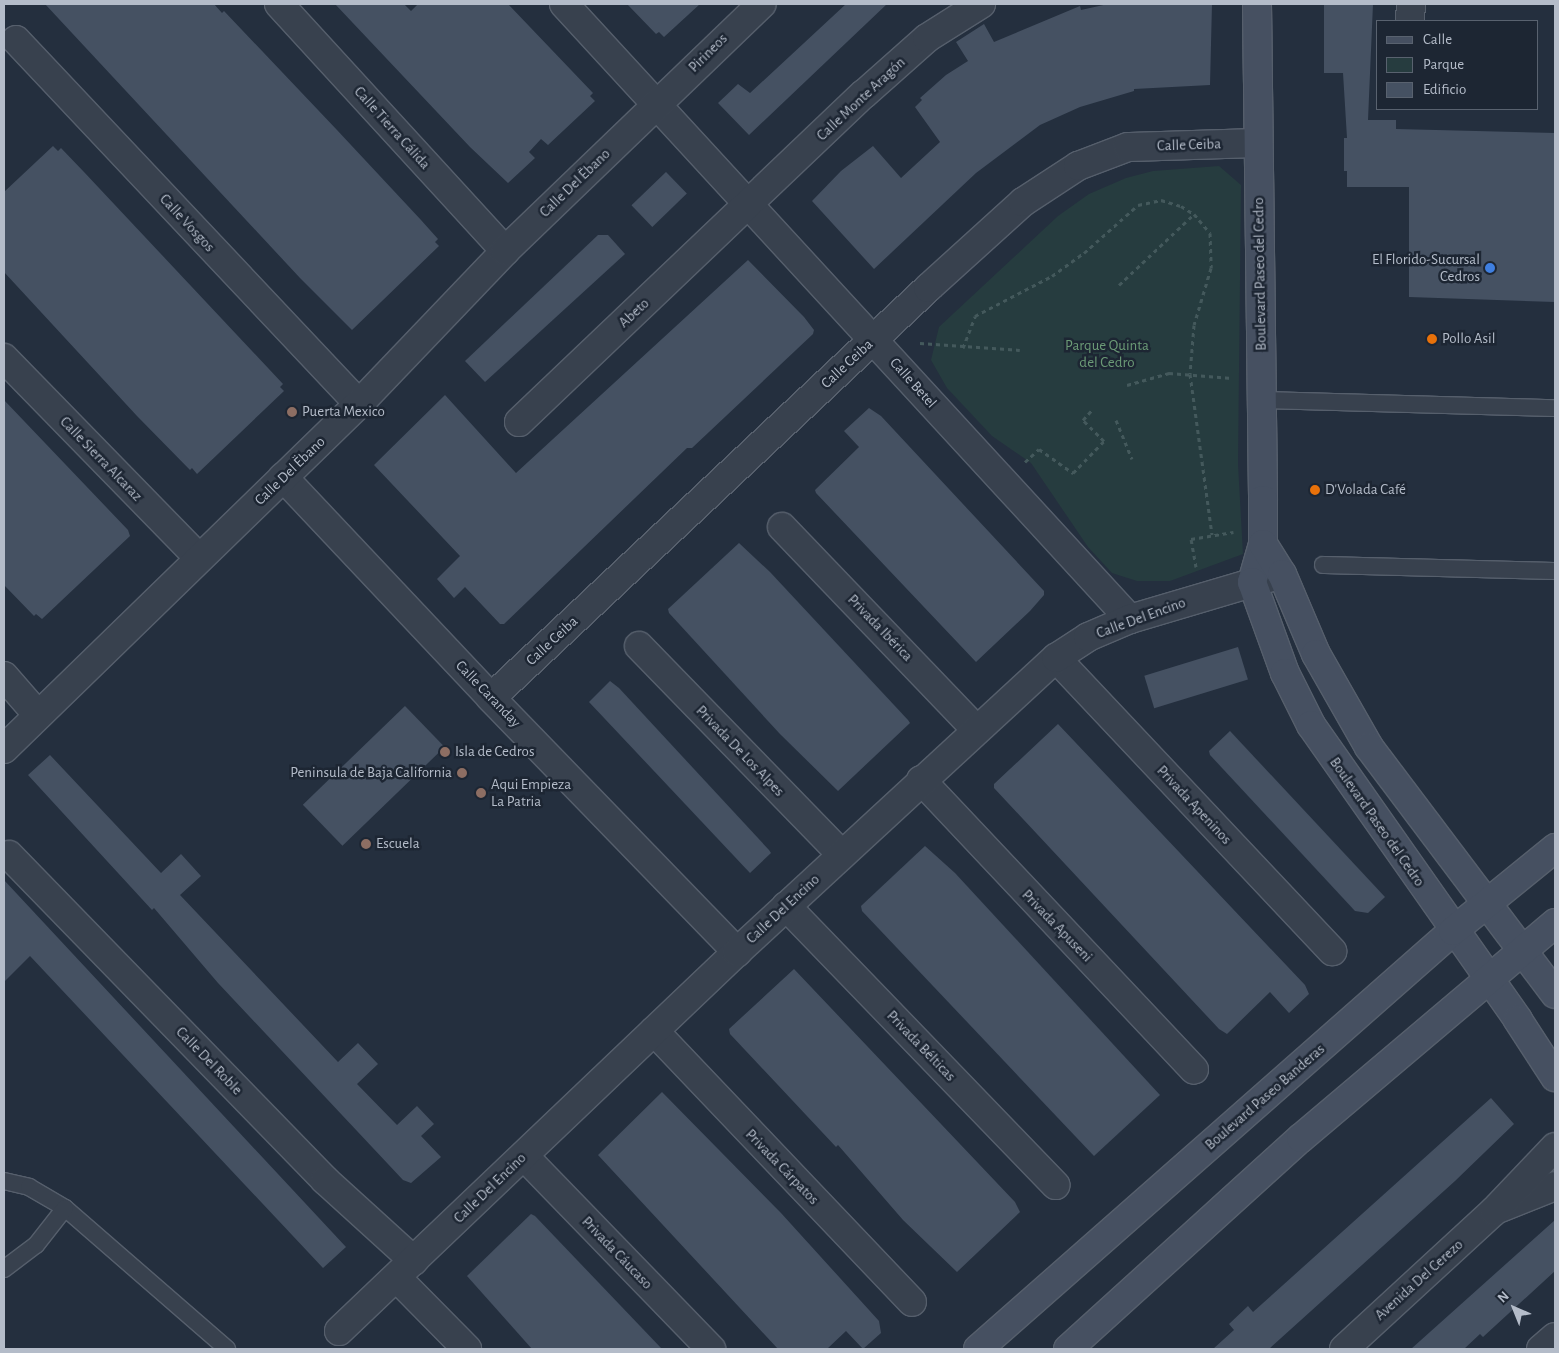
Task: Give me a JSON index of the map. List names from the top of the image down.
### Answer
{
  "streets": {
    "street": [
      "Pirineos",
      "Calle Monte Aragón",
      "Calle Tierra Cálida",
      "Calle Ceiba",
      "Calle Del Ëbano",
      "Calle Vosgos",
      "Boulevard Paseo del Cedro",
      "Abeto",
      "Calle Betel",
      "Calle Sierra Alcaraz",
      "Calle Del Encino",
      "Privada Ibérica",
      "Calle Caranday",
      "Privada De Los Alpes",
      "Privada Apeninos",
      "Privada Apuseni",
      "Privada Bélticas",
      "Calle Del Roble",
      "Boulevard Paseo Banderas",
      "Privada Cárpatos",
      "Privada Cáucaso",
      "Avenida Del Cerezo"
    ]
  },
  "crossings": [
    ["Pirineos", "Calle Del Ëbano"],
    ["Pirineos", "Calle Betel"],
    ["Calle Monte Aragón", "Abeto"],
    ["Calle Monte Aragón", "Calle Betel"],
    ["Calle Tierra Cálida", "Calle Del Ëbano"],
    ["Calle Ceiba", "Boulevard Paseo del Cedro"],
    ["Calle Ceiba", "Calle Betel"],
    ["Calle Ceiba", "Calle Caranday"],
    ["Calle Del Ëbano", "Calle Vosgos"],
    ["Calle Del Ëbano", "Calle Betel"],
    ["Calle Del Ëbano", "Calle Sierra Alcaraz"],
    ["Calle Del Ëbano", "Calle Caranday"],
    ["Boulevard Paseo del Cedro", "Calle Del Encino"],
    ["Boulevard Paseo del Cedro", "Boulevard Paseo Banderas"],
    ["Abeto", "Calle Betel"],
    ["Calle Betel", "Calle Del Encino"],
    ["Calle Del Encino", "Privada Ibérica"],
    ["Calle Del Encino", "Calle Caranday"],
    ["Calle Del Encino", "Privada De Los Alpes"],
    ["Calle Del Encino", "Privada Apeninos"],
    ["Calle Del Encino", "Privada Apuseni"],
    ["Calle Del Encino", "Privada Bélticas"],
    ["Calle Del Encino", "Calle Del Roble"],
    ["Calle Del Encino", "Privada Cárpatos"],
    ["Calle Del Encino", "Privada Cáucaso"]
  ],
  "parks": ["Parque Quinta del Cedro"],
  "places": [
    "El Florido-Sucursal Cedros",
    "Pollo Asil",
    "Puerta Mexico",
    "D'Volada Café",
    "Isla de Cedros",
    "Peninsula de Baja California",
    "Aqui Empieza La Patria",
    "Escuela"
  ],
  "legend": ["Calle", "Parque", "Edificio"],
  "north": "top left"
}
